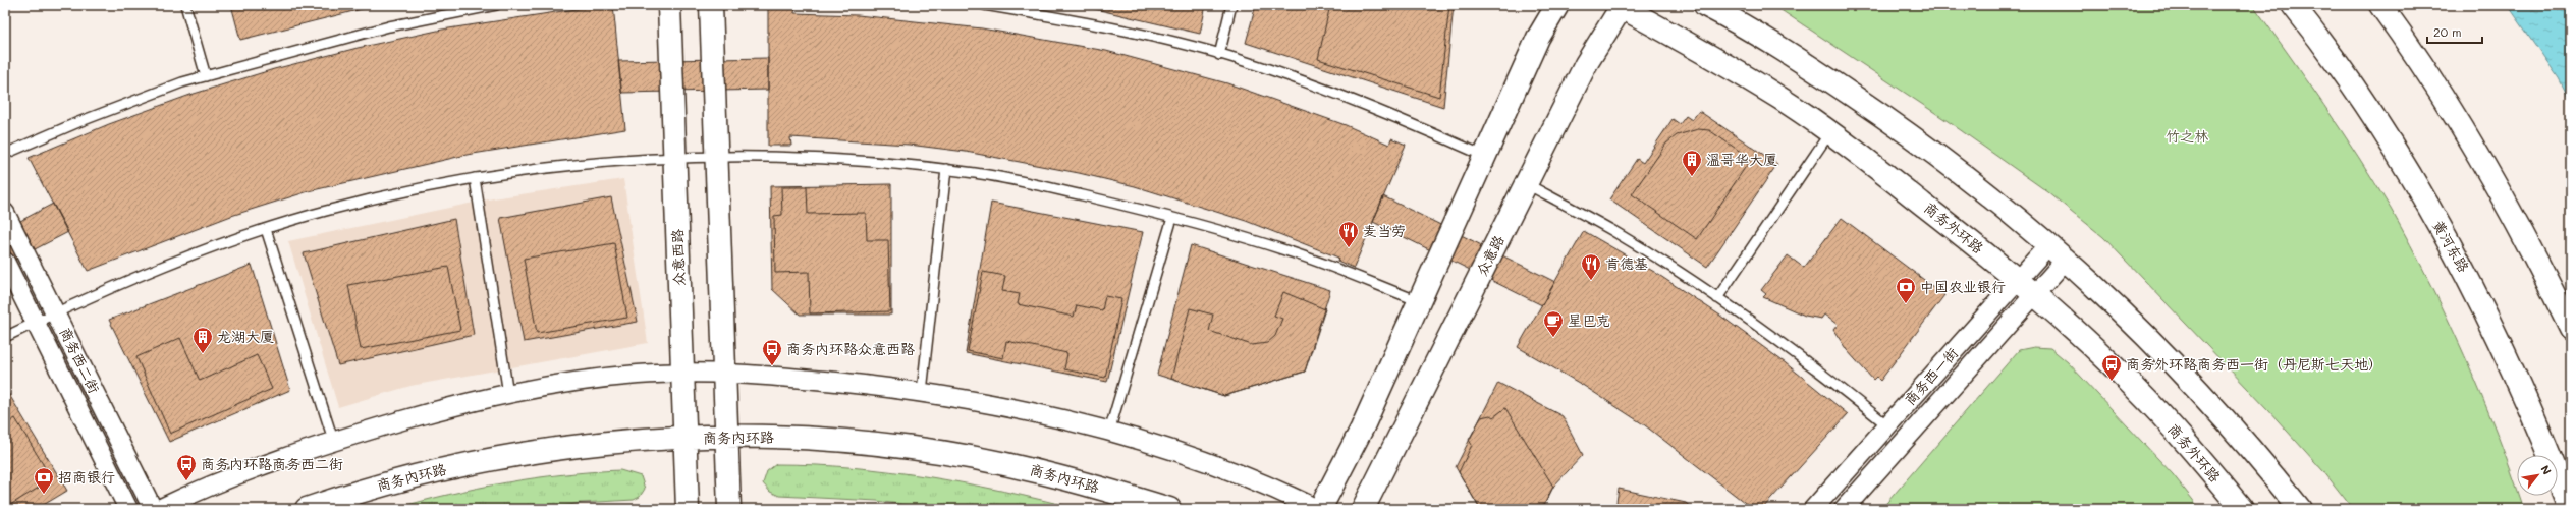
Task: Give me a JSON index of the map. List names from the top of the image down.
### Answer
{
  "streets": {
    "main road": [
      "商务外环路",
      "黄河东路",
      "众意路",
      "众意西路",
      "商务内环路"
    ],
    "street": ["商务西二街", "商务西一街"]
  },
  "crossings": [
    ["商务外环路", "众意路"],
    ["商务外环路", "商务西一街"],
    ["众意西路", "商务内环路"]
  ],
  "parks": ["竹之林"],
  "places": {
    "building": ["温哥华大厦", "龙湖大厦"],
    "restaurant": ["麦当劳", "肯德基"],
    "bank": ["中国农业银行", "招商银行"],
    "cafe": ["星巴克"],
    "bus stop": ["商务内环路众意西路", "商务外环路商务西一街（丹尼斯七天地）", "商务内环路商务西二街"]
  },
  "scale_bar": "20 m",
  "north": "top right"
}
